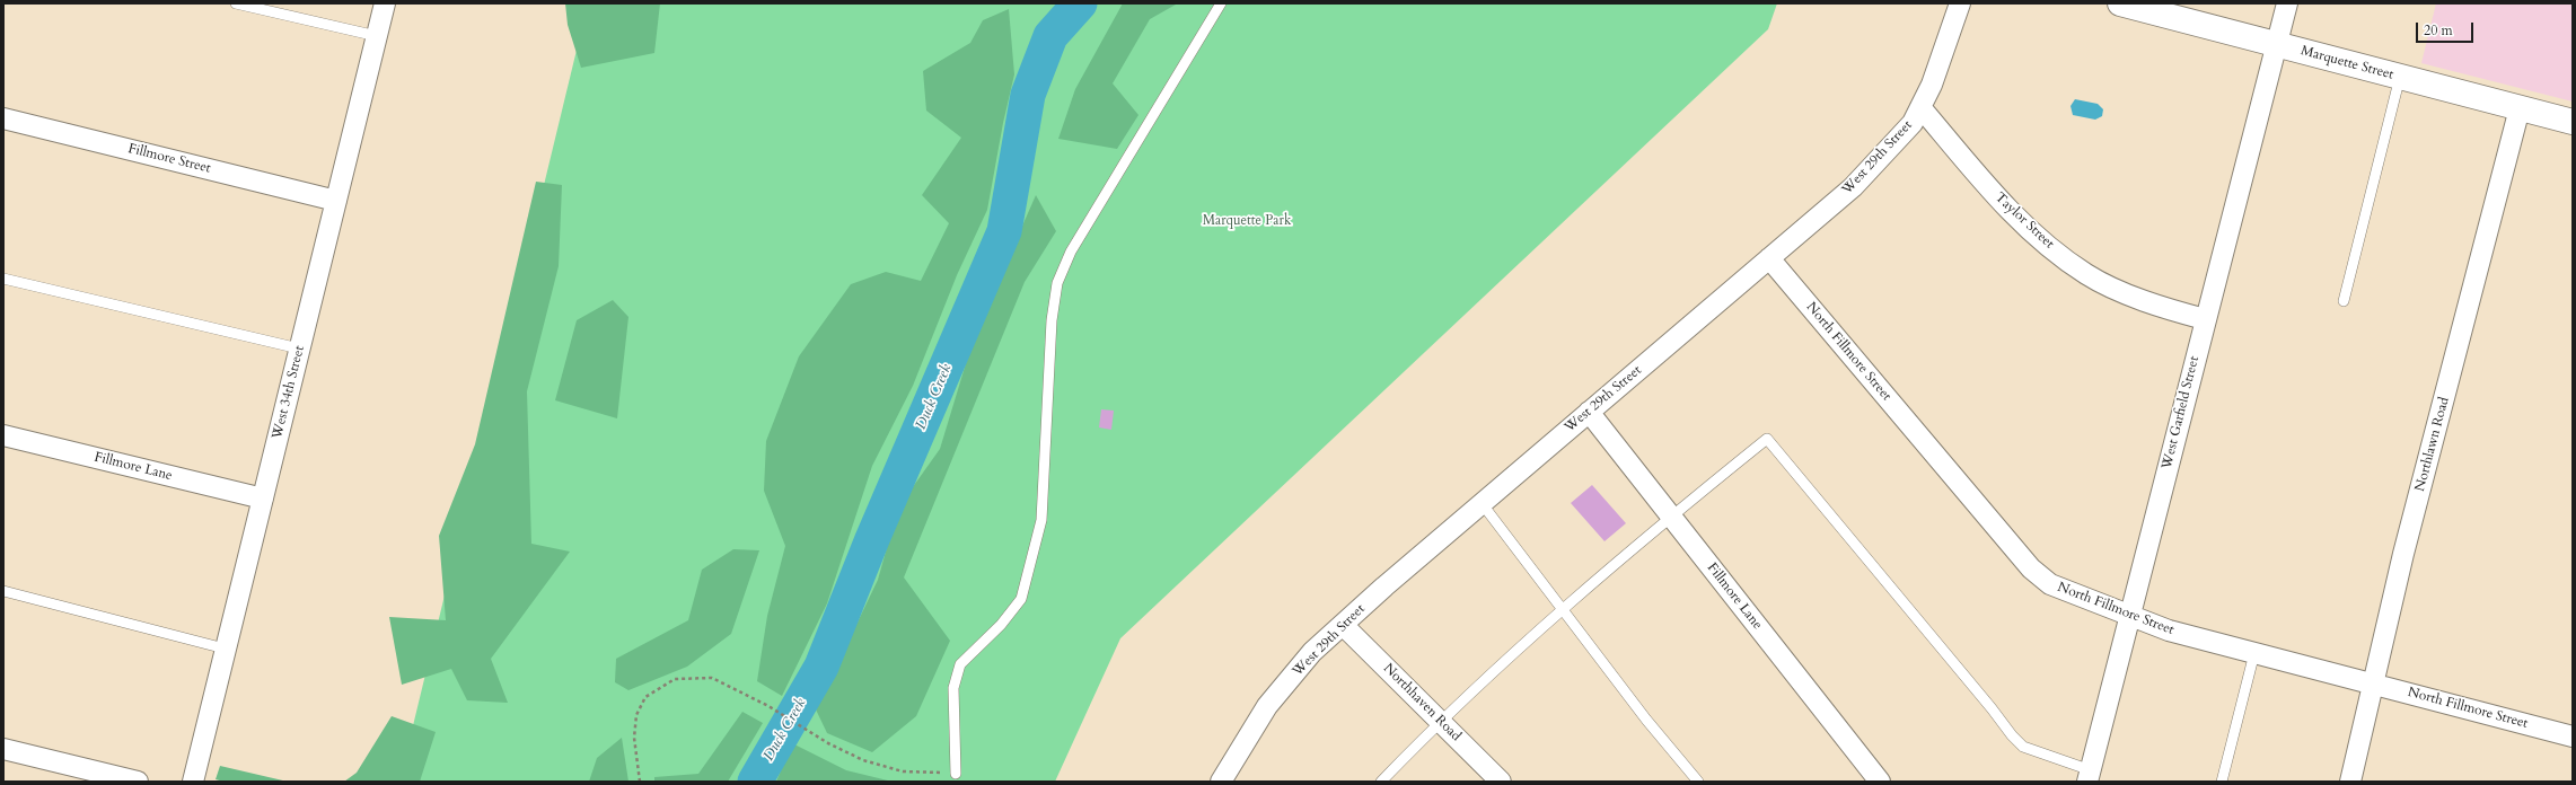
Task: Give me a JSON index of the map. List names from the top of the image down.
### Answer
{
  "streets": {
    "main road": ["Marquette Street"],
    "street": [
      "West 29th Street",
      "Fillmore Street",
      "Taylor Street",
      "North Fillmore Street",
      "West 34th Street",
      "West Garfield Street",
      "Northlawn Road",
      "Fillmore Lane",
      "Northhaven Road"
    ]
  },
  "crossings": [
    ["Marquette Street", "West Garfield Street"],
    ["Marquette Street", "Northlawn Road"],
    ["West 29th Street", "Taylor Street"],
    ["West 29th Street", "North Fillmore Street"],
    ["West 29th Street", "Fillmore Lane"],
    ["West 29th Street", "Northhaven Road"],
    ["Fillmore Street", "West 34th Street"],
    ["Taylor Street", "West Garfield Street"],
    ["North Fillmore Street", "West Garfield Street"],
    ["North Fillmore Street", "Northlawn Road"],
    ["West 34th Street", "Fillmore Lane"]
  ],
  "water": ["Duck Creek"],
  "parks": ["Marquette Park"],
  "scale_bar": "20 m"
}
